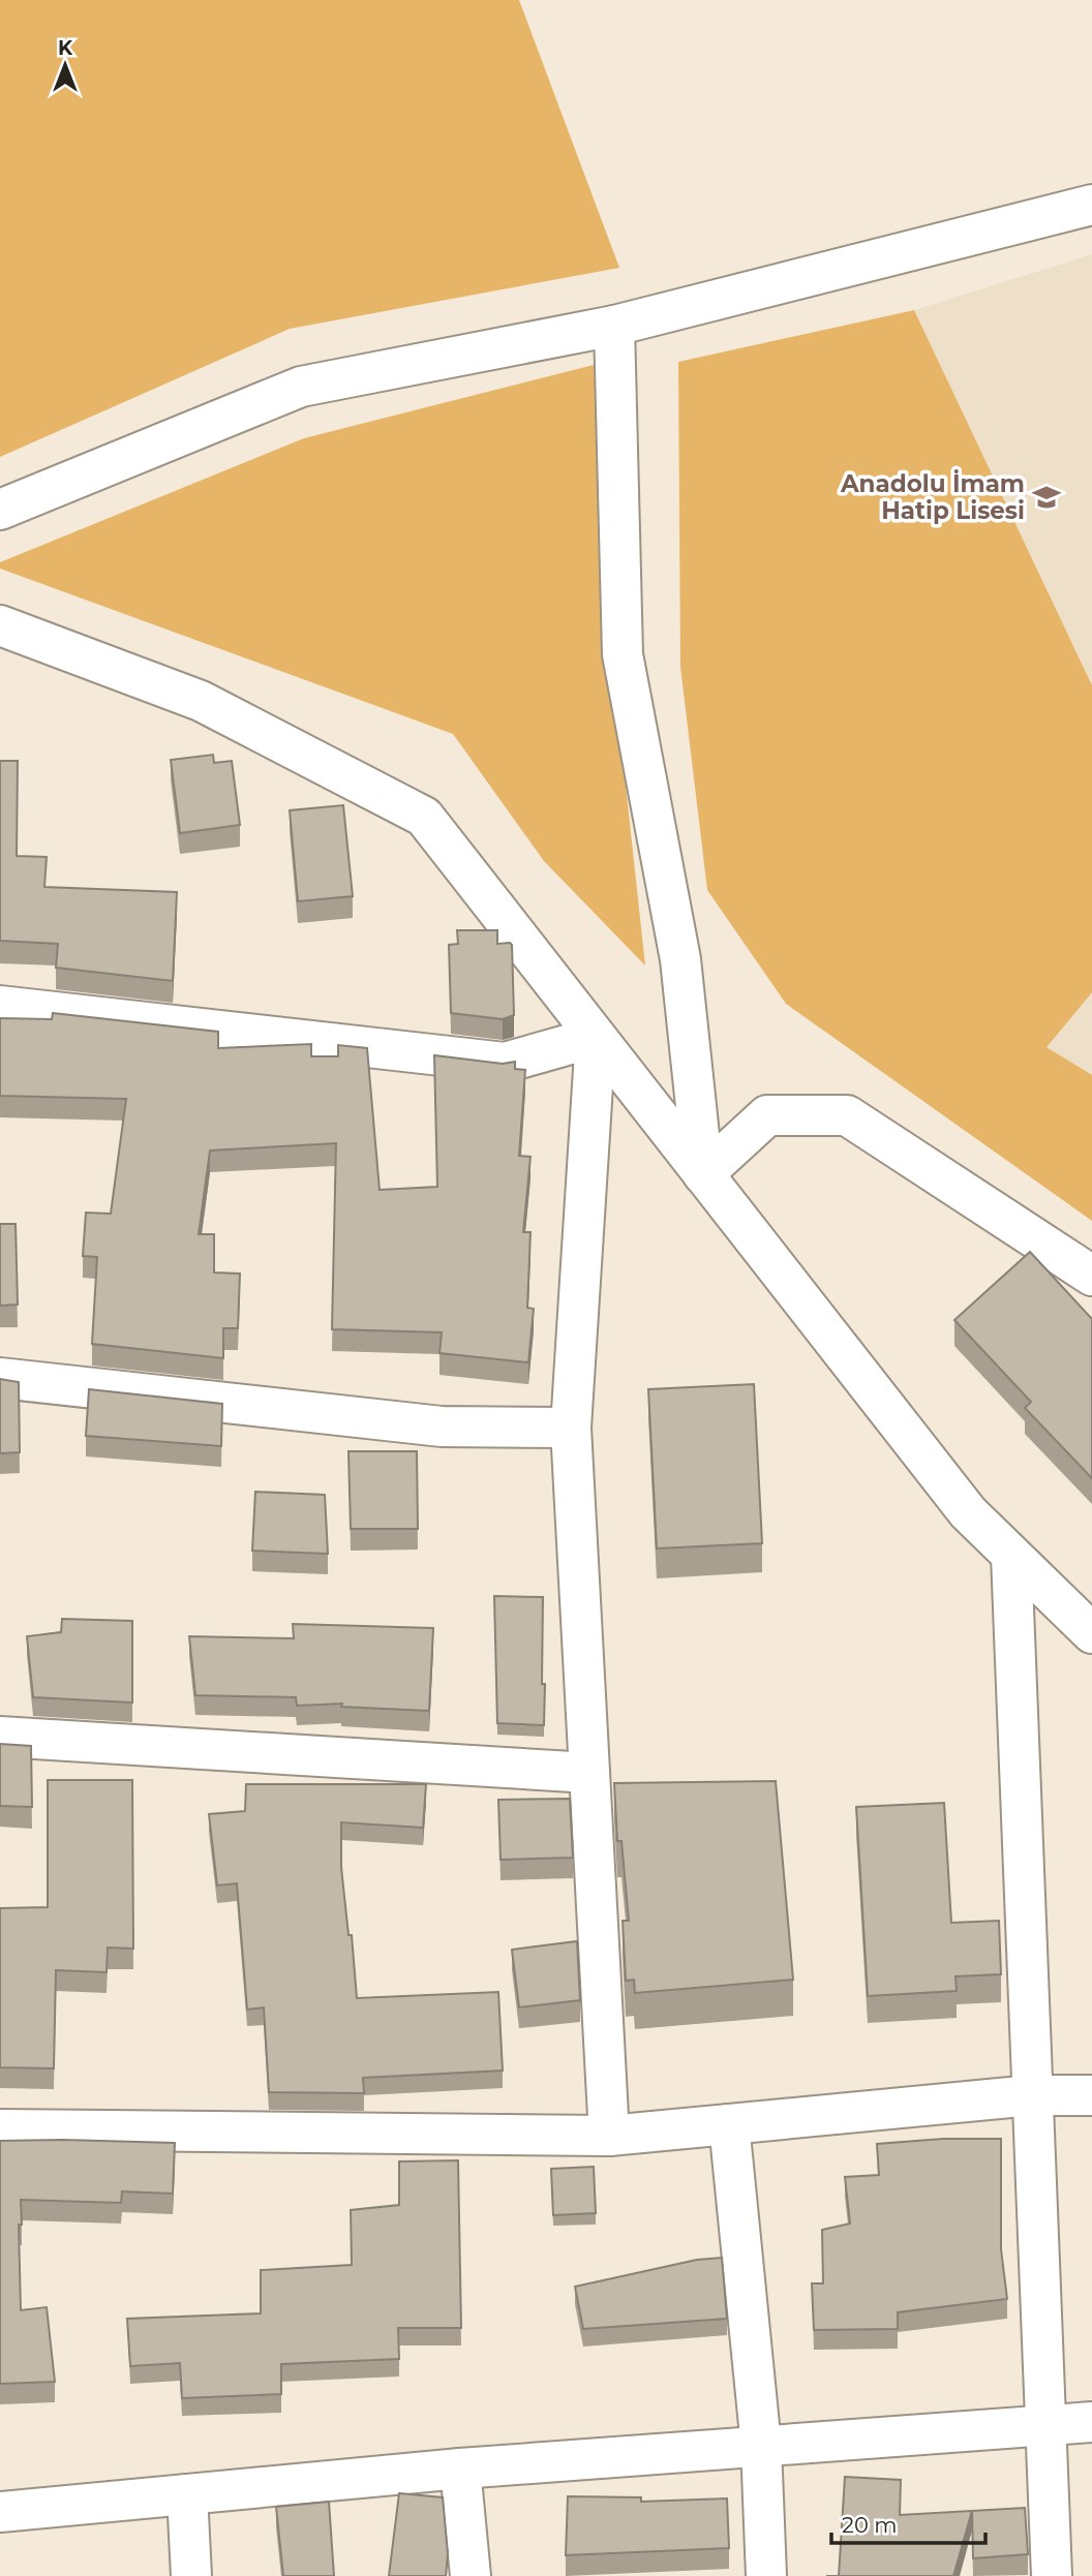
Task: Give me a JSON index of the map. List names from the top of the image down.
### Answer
{
  "places": {
    "school or university": ["Anadolu İmam Hatip Lisesi"]
  },
  "scale_bar": "20 m",
  "north": "top"
}
